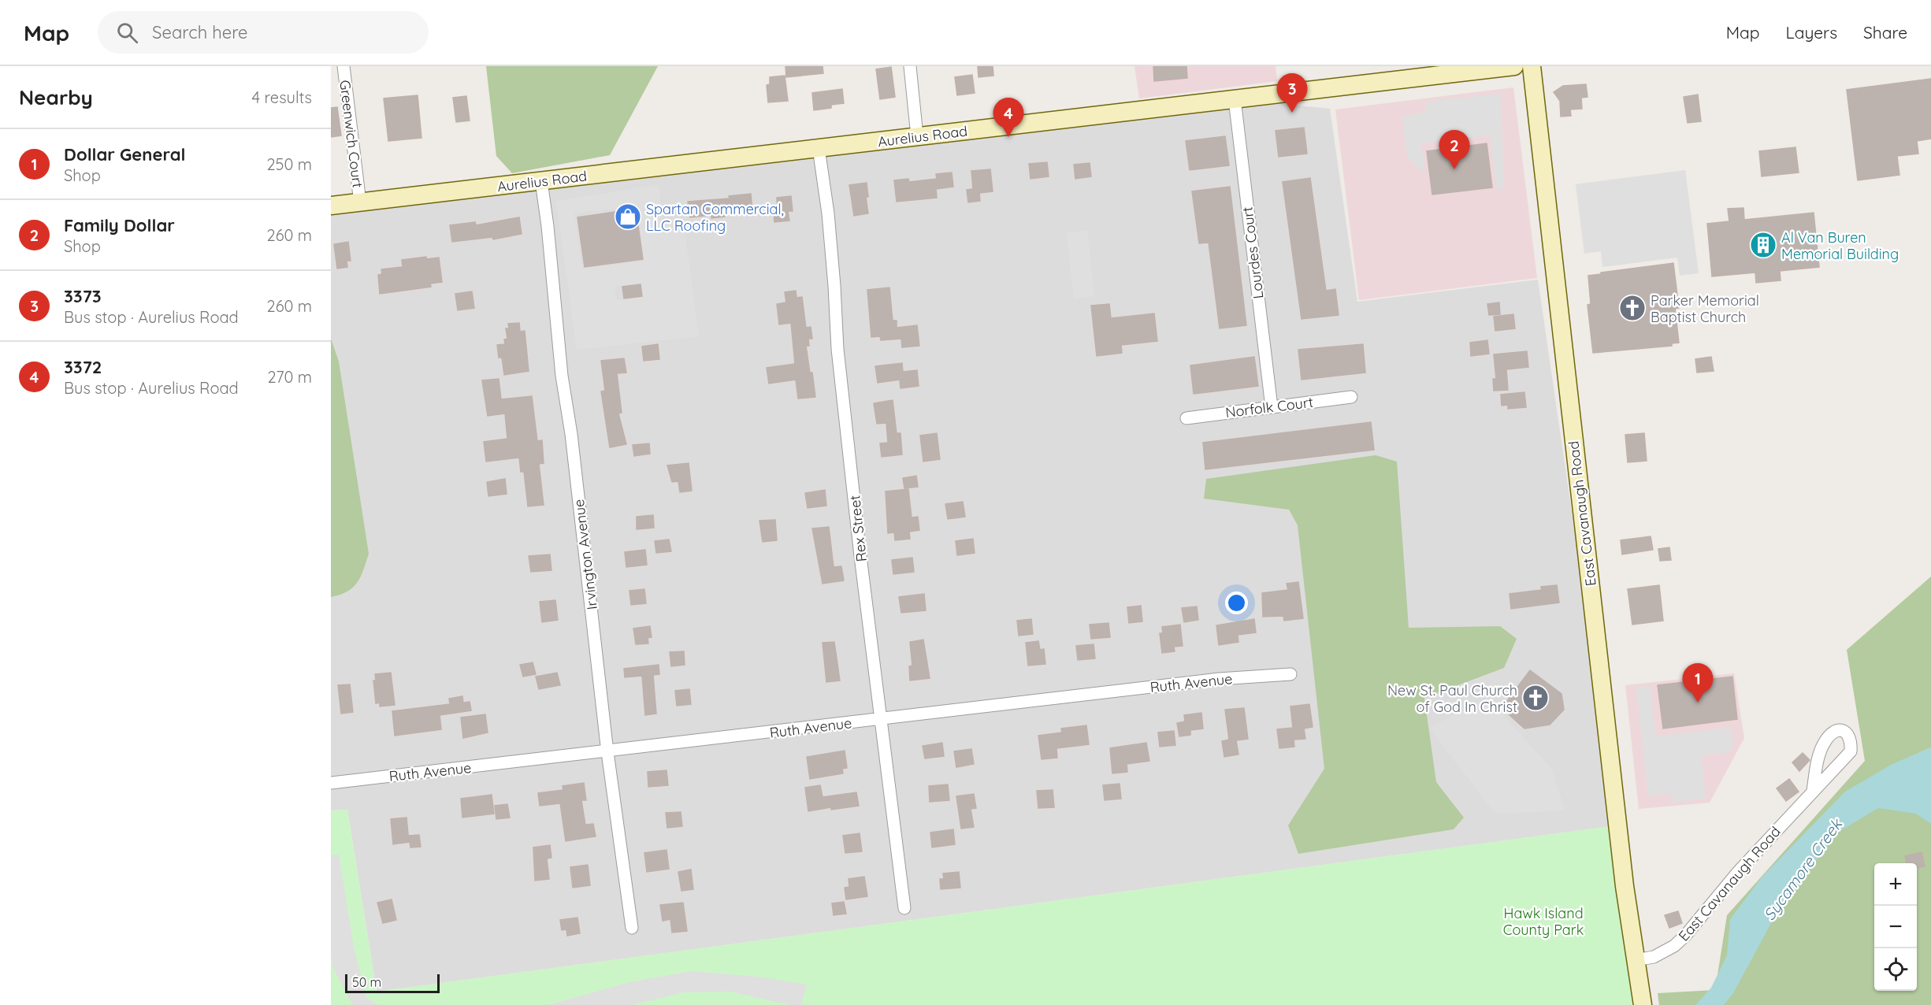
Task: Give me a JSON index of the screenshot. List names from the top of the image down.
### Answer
{
  "streets": {
    "street": [
      "Greenwich Court",
      "Aurelius Road",
      "Lourdes Court",
      "Norfolk Court",
      "East Cavanaugh Road",
      "Rex Street",
      "Irvington Avenue",
      "Ruth Avenue"
    ]
  },
  "crossings": [
    ["Greenwich Court", "Aurelius Road"],
    ["Aurelius Road", "Lourdes Court"],
    ["Aurelius Road", "Rex Street"],
    ["Aurelius Road", "Irvington Avenue"],
    ["Lourdes Court", "Norfolk Court"],
    ["Rex Street", "Ruth Avenue"],
    ["Irvington Avenue", "Ruth Avenue"]
  ],
  "water": ["Sycamore Creek"],
  "parks": ["Hawk Island County Park"],
  "places": {
    "shop": ["Spartan Commercial, LLC Roofing"],
    "building": ["Al Van Buren Memorial Building"],
    "church": ["Parker Memorial Baptist Church", "New St. Paul Church of God In Christ"]
  },
  "scale_bar": "50 m",
  "page": {
    "header": "Map",
    "search": "Search here",
    "nav": ["Map", "Layers", "Share"],
    "heading": ["Nearby", "4 results"],
    "pins": [
      "3",
      "4",
      "2",
      "1"
    ],
    "list": [
      {
        "mark": "1",
        "name": "Dollar General",
        "note": "Shop",
        "value": "250 m"
      },
      {
        "mark": "2",
        "name": "Family Dollar",
        "note": "Shop",
        "value": "260 m"
      },
      {
        "mark": "3",
        "name": "3373",
        "note": "Bus stop · Aurelius Road",
        "value": "260 m"
      },
      {
        "mark": "4",
        "name": "3372",
        "note": "Bus stop · Aurelius Road",
        "value": "270 m"
      }
    ],
    "map_buttons": ["+", "−"],
    "scale": "50 m"
  }
}
